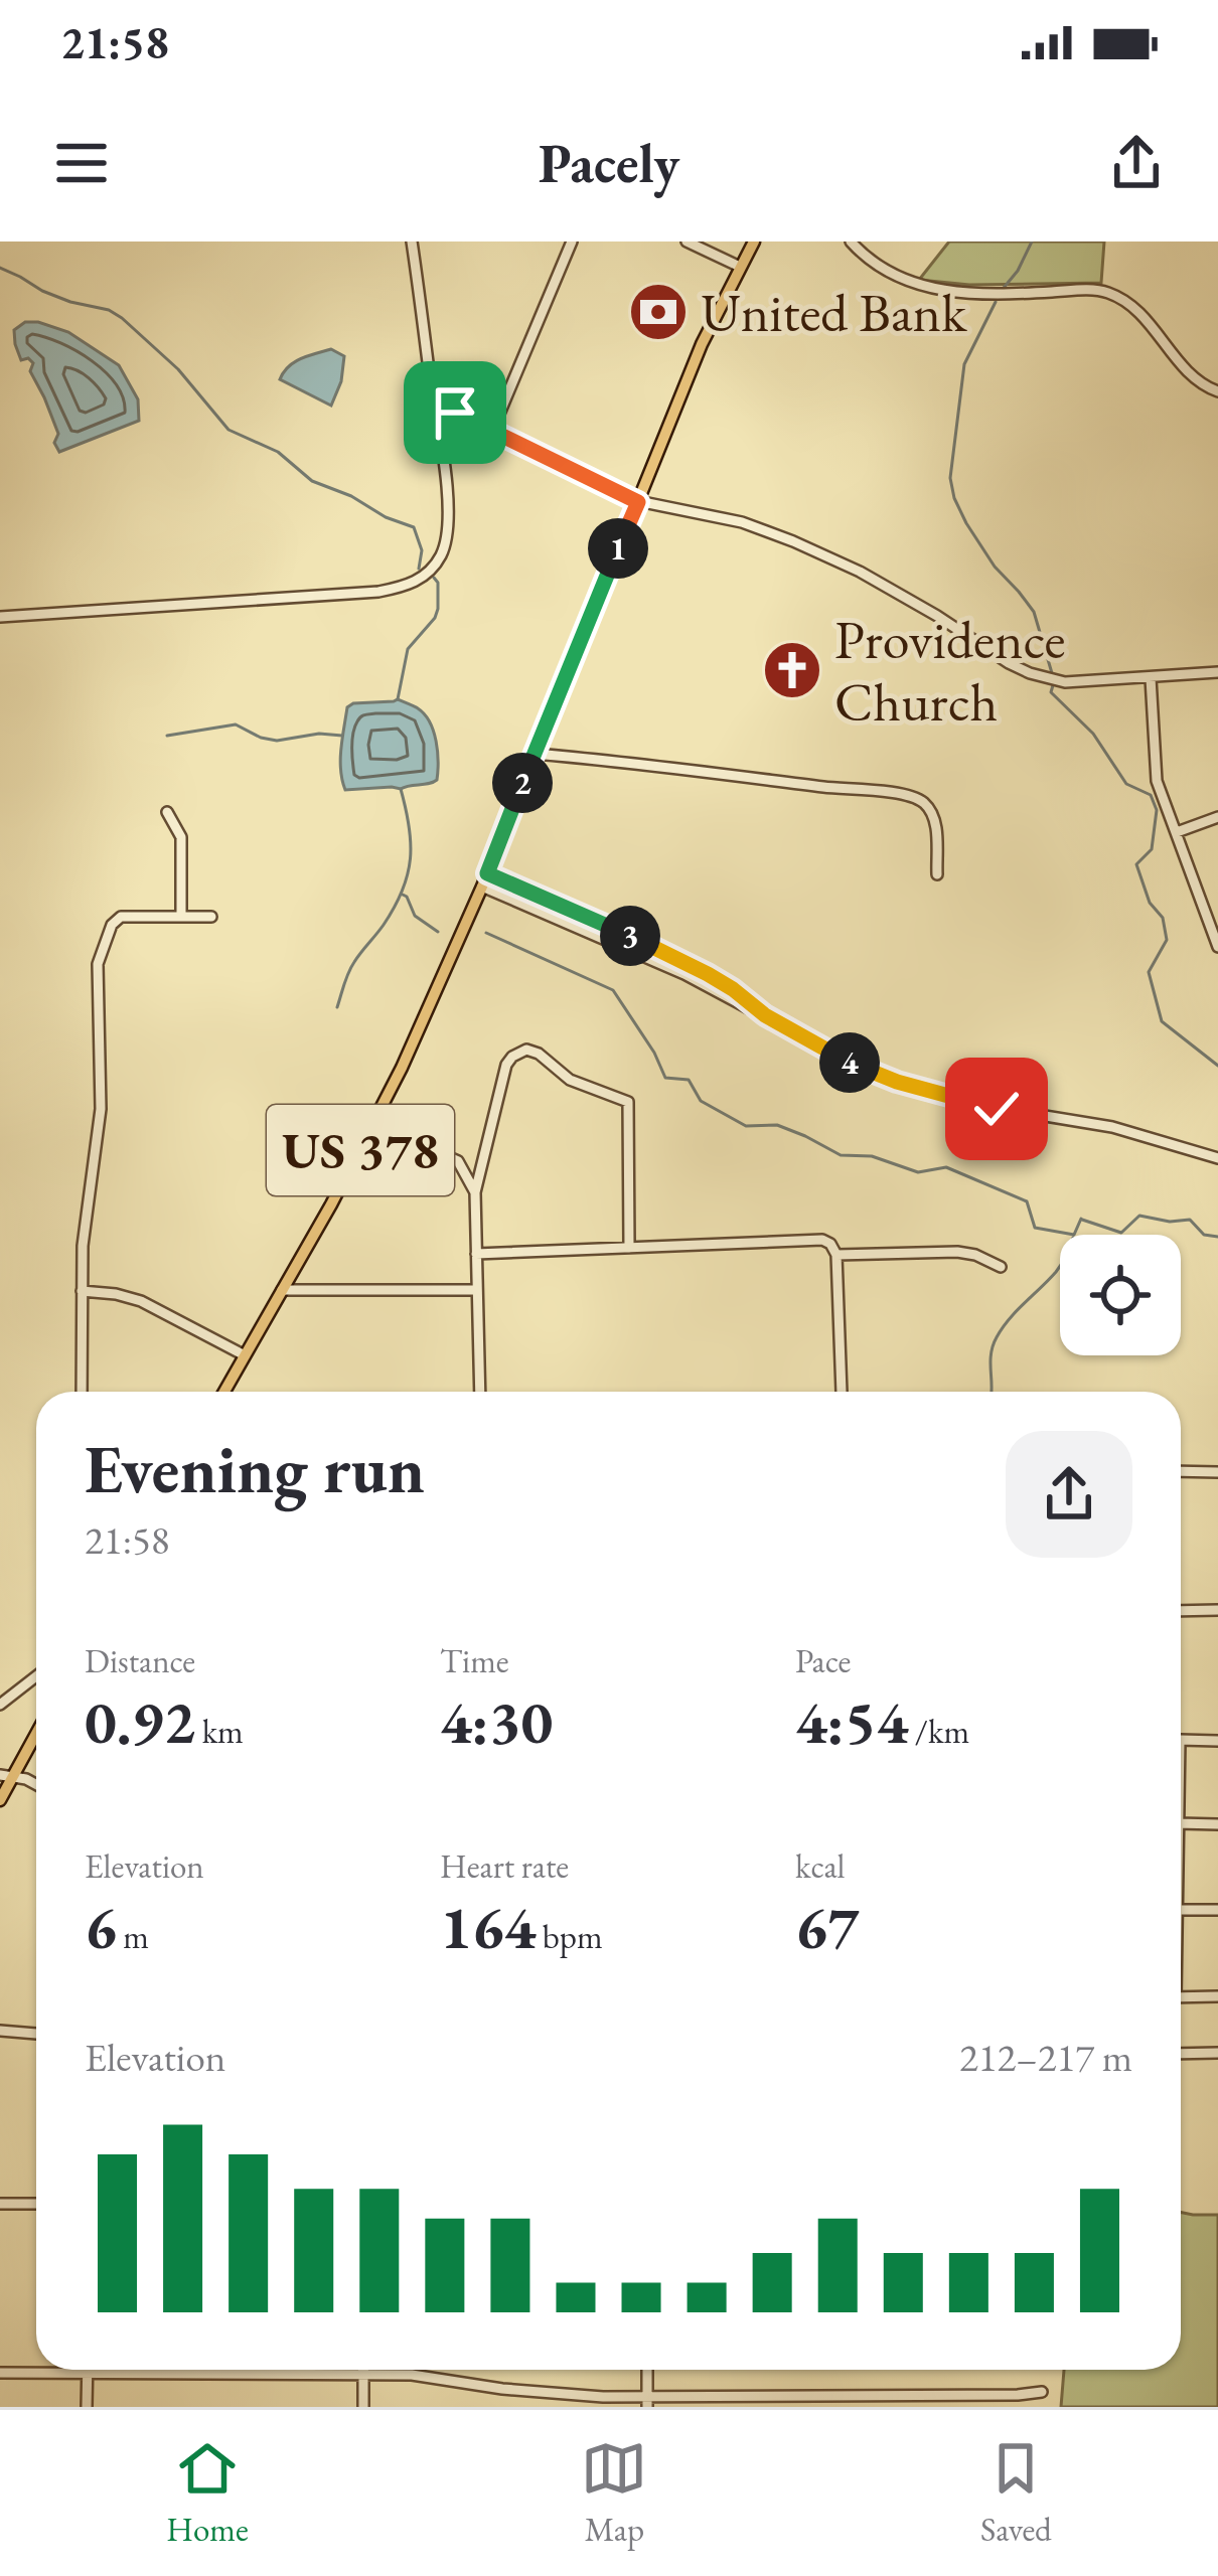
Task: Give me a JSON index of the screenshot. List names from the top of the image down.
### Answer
{
  "streets": {
    "main road": ["US 378"]
  },
  "places": {
    "bank": ["United Bank"],
    "church": ["Providence Church"]
  },
  "page": {
    "status": "21:58",
    "header": "Pacely",
    "pins": [
      "1",
      "2",
      "3",
      "4"
    ],
    "heading": ["Evening run", "21:58"],
    "stats": [
      ["Distance", "0.92 km"],
      ["Time", "4:30"],
      ["Pace", "4:54 /km"],
      ["Elevation", "6 m"],
      ["Heart rate", "164 bpm"],
      ["kcal", "67"]
    ],
    "chart": ["Elevation", "212–217 m"],
    "tabs": ["Home", "Map", "Saved"]
  }
}
